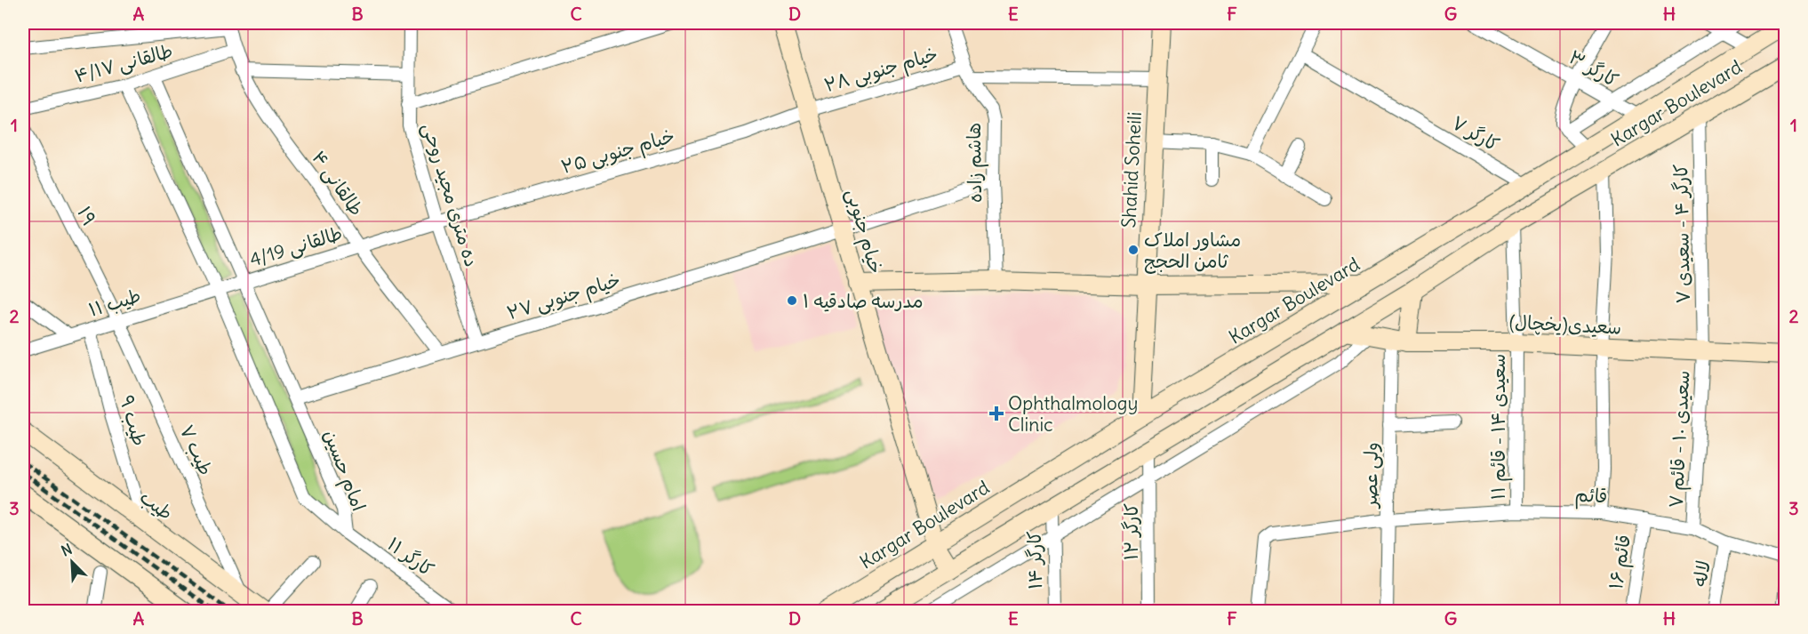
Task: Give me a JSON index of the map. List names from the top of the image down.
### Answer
{
  "streets": {
    "street": [
      "طالقانی ۴/۱۷",
      "کارگر ۳",
      "خیام جنوبی ۲۸",
      "Kargar Boulevard",
      "کارگر ۷",
      "خیام جنوبی ۲۵",
      "هاشم زاده",
      "Shahid Soheili",
      "طالقانی ۴",
      "ده متری مجید روحی",
      "۱۹",
      "خیام جنوبی",
      "کارگر ۴ - سعیدی ۷",
      "طالقانی 4/19",
      "خیام جنوبی ۲۷",
      "طیب ۱۱",
      "سعیدی(یخچال)",
      "طیب ۹",
      "سعیدی ۱۴ - قائم ۱۱",
      "سعیدی ۱۰ - قائم ۷",
      "طیب ۷",
      "امام حسین",
      "ولی عصر",
      "قائم",
      "طیب",
      "کارگر ۱۲",
      "کارگر ۱۱",
      "کارگر ۱۴",
      "قائم ۱۶",
      "لاله"
    ]
  },
  "crossings": [
    ["طالقانی ۴/۱۷", "طالقانی ۴"],
    ["طالقانی ۴/۱۷", "امام حسین"],
    ["کارگر ۳", "Kargar Boulevard"],
    ["خیام جنوبی ۲۸", "خیام جنوبی ۲۵"],
    ["خیام جنوبی ۲۸", "هاشم زاده"],
    ["خیام جنوبی ۲۸", "خیام جنوبی"],
    ["Kargar Boulevard", "کارگر ۷"],
    ["Kargar Boulevard", "Shahid Soheili"],
    ["Kargar Boulevard", "خیام جنوبی"],
    ["Kargar Boulevard", "کارگر ۴ - سعیدی ۷"],
    ["Kargar Boulevard", "سعیدی(یخچال)"],
    ["Kargar Boulevard", "سعیدی ۱۴ - قائم ۱۱"],
    ["Kargar Boulevard", "کارگر ۱۲"],
    ["Kargar Boulevard", "کارگر ۱۴"],
    ["خیام جنوبی ۲۵", "طالقانی ۴"],
    ["خیام جنوبی ۲۵", "ده متری مجید روحی"],
    ["خیام جنوبی ۲۵", "خیام جنوبی"],
    ["خیام جنوبی ۲۵", "طالقانی 4/19"],
    ["هاشم زاده", "خیام جنوبی ۲۷"],
    ["طالقانی ۴", "طالقانی 4/19"],
    ["طالقانی ۴", "خیام جنوبی ۲۷"],
    ["ده متری مجید روحی", "خیام جنوبی ۲۷"],
    ["۱۹", "طیب ۱۱"],
    ["۱۹", "طیب ۷"],
    ["خیام جنوبی", "خیام جنوبی ۲۷"],
    ["کارگر ۴ - سعیدی ۷", "سعیدی(یخچال)"],
    ["کارگر ۴ - سعیدی ۷", "سعیدی ۱۰ - قائم ۷"],
    ["طالقانی 4/19", "طیب ۱۱"],
    ["طالقانی 4/19", "امام حسین"],
    ["خیام جنوبی ۲۷", "امام حسین"],
    ["طیب ۱۱", "طیب ۹"],
    ["طیب ۱۱", "طیب ۷"],
    ["طیب ۱۱", "امام حسین"],
    ["سعیدی(یخچال)", "سعیدی ۱۴ - قائم ۱۱"],
    ["سعیدی(یخچال)", "سعیدی ۱۰ - قائم ۷"],
    ["سعیدی(یخچال)", "ولی عصر"],
    ["طیب ۹", "طیب"],
    ["سعیدی ۱۴ - قائم ۱۱", "قائم"],
    ["سعیدی ۱۰ - قائم ۷", "قائم"],
    ["طیب ۷", "طیب"],
    ["امام حسین", "کارگر ۱۱"],
    ["ولی عصر", "قائم"],
    ["قائم", "قائم ۱۶"],
    ["قائم", "لاله"]
  ],
  "places": {
    "other": ["مشاور املاک ثامن الحجج", "مدرسه صادقیه ۱"],
    "health": ["Ophthalmology Clinic"]
  },
  "north": "top left",
  "grid": {
    "columns": [
      "A",
      "B",
      "C",
      "D",
      "E",
      "F",
      "G",
      "H"
    ],
    "rows": ["1", "2", "3"]
  }
}
